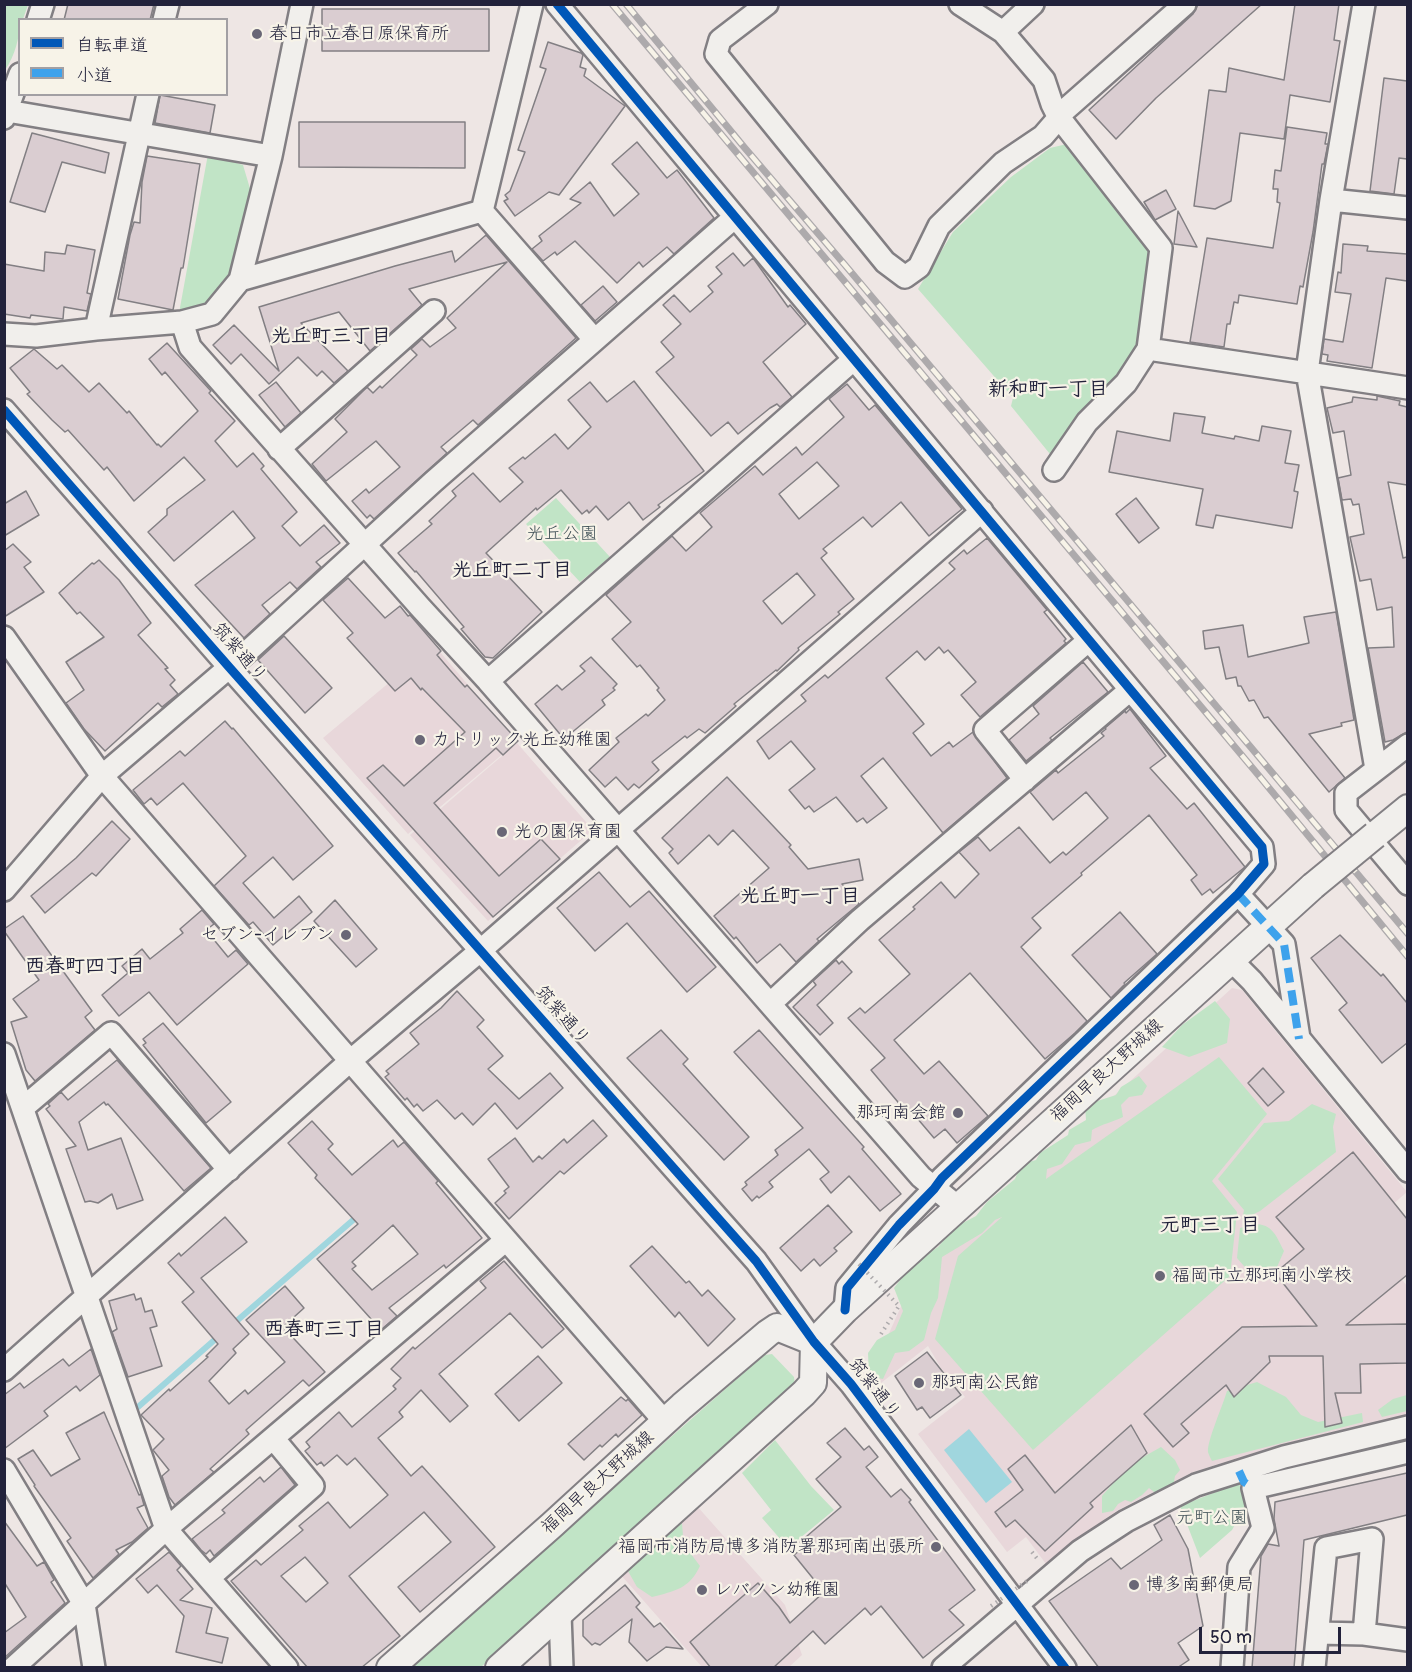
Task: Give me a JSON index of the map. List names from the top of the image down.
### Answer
{
  "streets": {
    "main road": ["福岡早良大野城線"],
    "street": ["筑紫通り"]
  },
  "crossings": [
    ["筑紫通り", "福岡早良大野城線"]
  ],
  "districts": [
    "光丘町三丁目",
    "新和町一丁目",
    "光丘町二丁目",
    "光丘町一丁目",
    "西春町四丁目",
    "元町三丁目",
    "西春町三丁目"
  ],
  "parks": ["光丘公園", "元町公園"],
  "places": [
    "春日市立春日原保育所",
    "カトリック光丘幼稚園",
    "光の園保育園",
    "セブン-イレブン",
    "那珂南会館",
    "福岡市立那珂南小学校",
    "那珂南公民館",
    "福岡市消防局博多消防署那珂南出張所",
    "博多南郵便局",
    "レバノン幼稚園"
  ],
  "legend": ["自転車道", "小道"],
  "scale_bar": "50 m"
}
